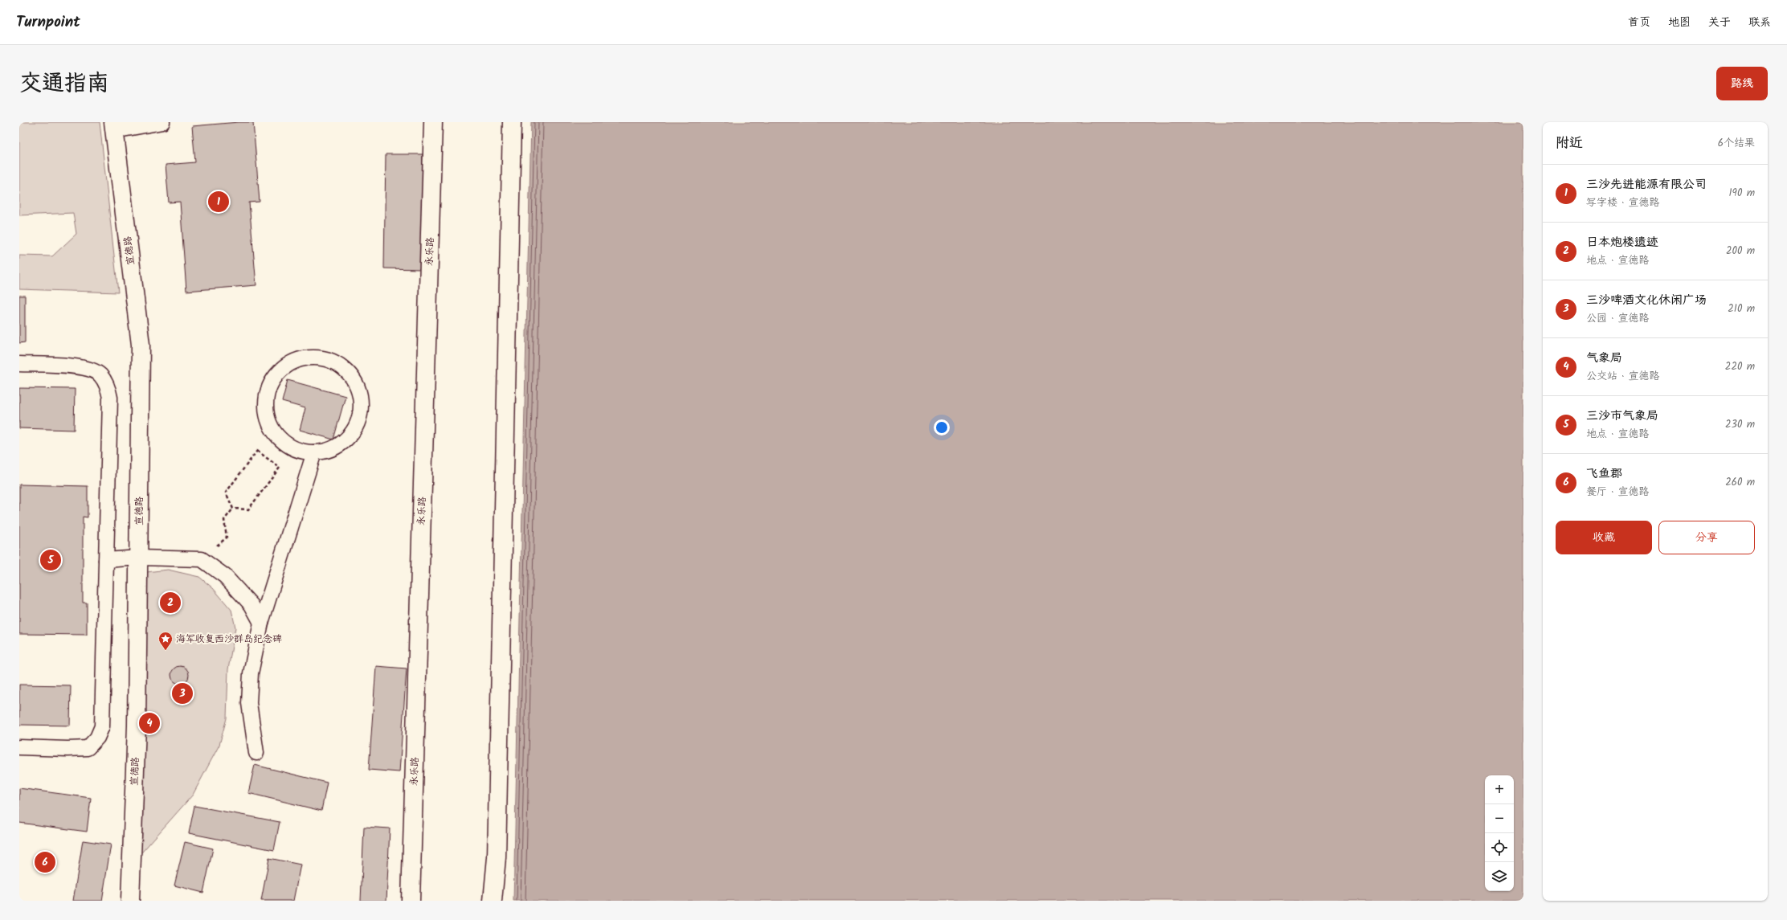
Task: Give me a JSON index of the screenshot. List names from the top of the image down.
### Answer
{
  "streets": {
    "street": ["宣德路", "永乐路"]
  },
  "places": {
    "place": ["海军收复西沙群岛纪念碑"]
  },
  "page": {
    "header": "Turnpoint",
    "nav": [
      "首页",
      "地图",
      "关于",
      "联系"
    ],
    "title": "交通指南",
    "buttons": [
      "路线",
      ["收藏", "分享"]
    ],
    "heading": ["附近", "6个结果"],
    "list": [
      {
        "mark": "1",
        "name": "三沙先进能源有限公司",
        "note": "写字楼 · 宣德路",
        "value": "190 m"
      },
      {
        "mark": "2",
        "name": "日本炮楼遗迹",
        "note": "地点 · 宣德路",
        "value": "200 m"
      },
      {
        "mark": "3",
        "name": "三沙啤酒文化休闲广场",
        "note": "公园 · 宣德路",
        "value": "210 m"
      },
      {
        "mark": "4",
        "name": "气象局",
        "note": "公交站 · 宣德路",
        "value": "220 m"
      },
      {
        "mark": "5",
        "name": "三沙市气象局",
        "note": "地点 · 宣德路",
        "value": "230 m"
      },
      {
        "mark": "6",
        "name": "飞鱼郡",
        "note": "餐厅 · 宣德路",
        "value": "260 m"
      }
    ],
    "pins": [
      "1",
      "5",
      "2",
      "3",
      "4",
      "6"
    ],
    "map_buttons": ["+", "−"]
  }
}
